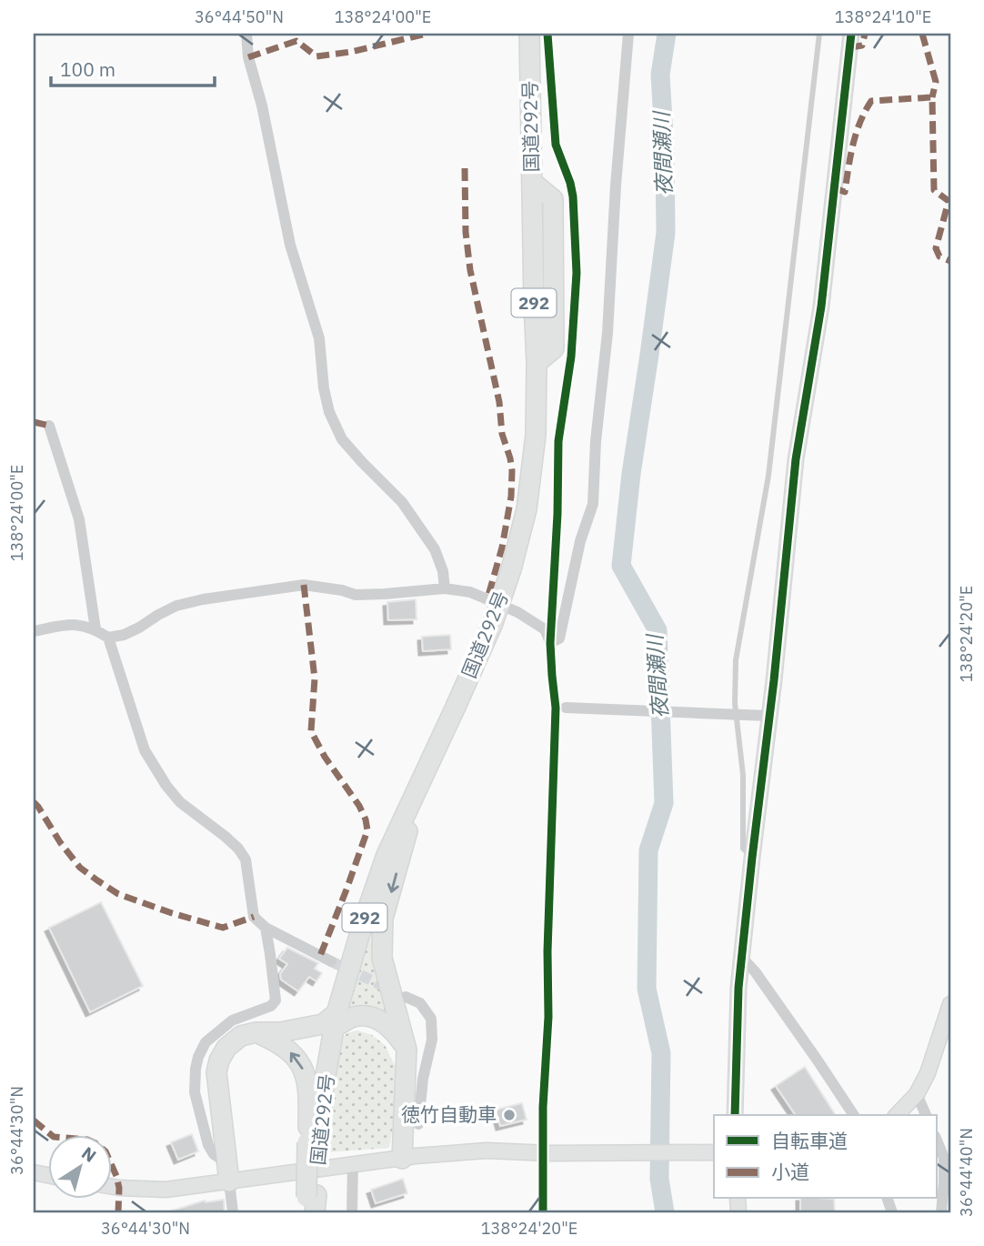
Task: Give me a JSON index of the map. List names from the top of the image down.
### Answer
{
  "streets": {
    "highway": ["国道292号", "292"]
  },
  "water": ["夜間瀬川"],
  "places": ["徳竹自動車"],
  "legend": ["自転車道", "小道"],
  "scale_bar": "100 m",
  "north": "top right",
  "coordinates": [
    "36°44'50\"N",
    "138°24'00\"E",
    "138°24'10\"E",
    "138°24'20\"E",
    "36°44'30\"N",
    "36°44'40\"N"
  ]
}
